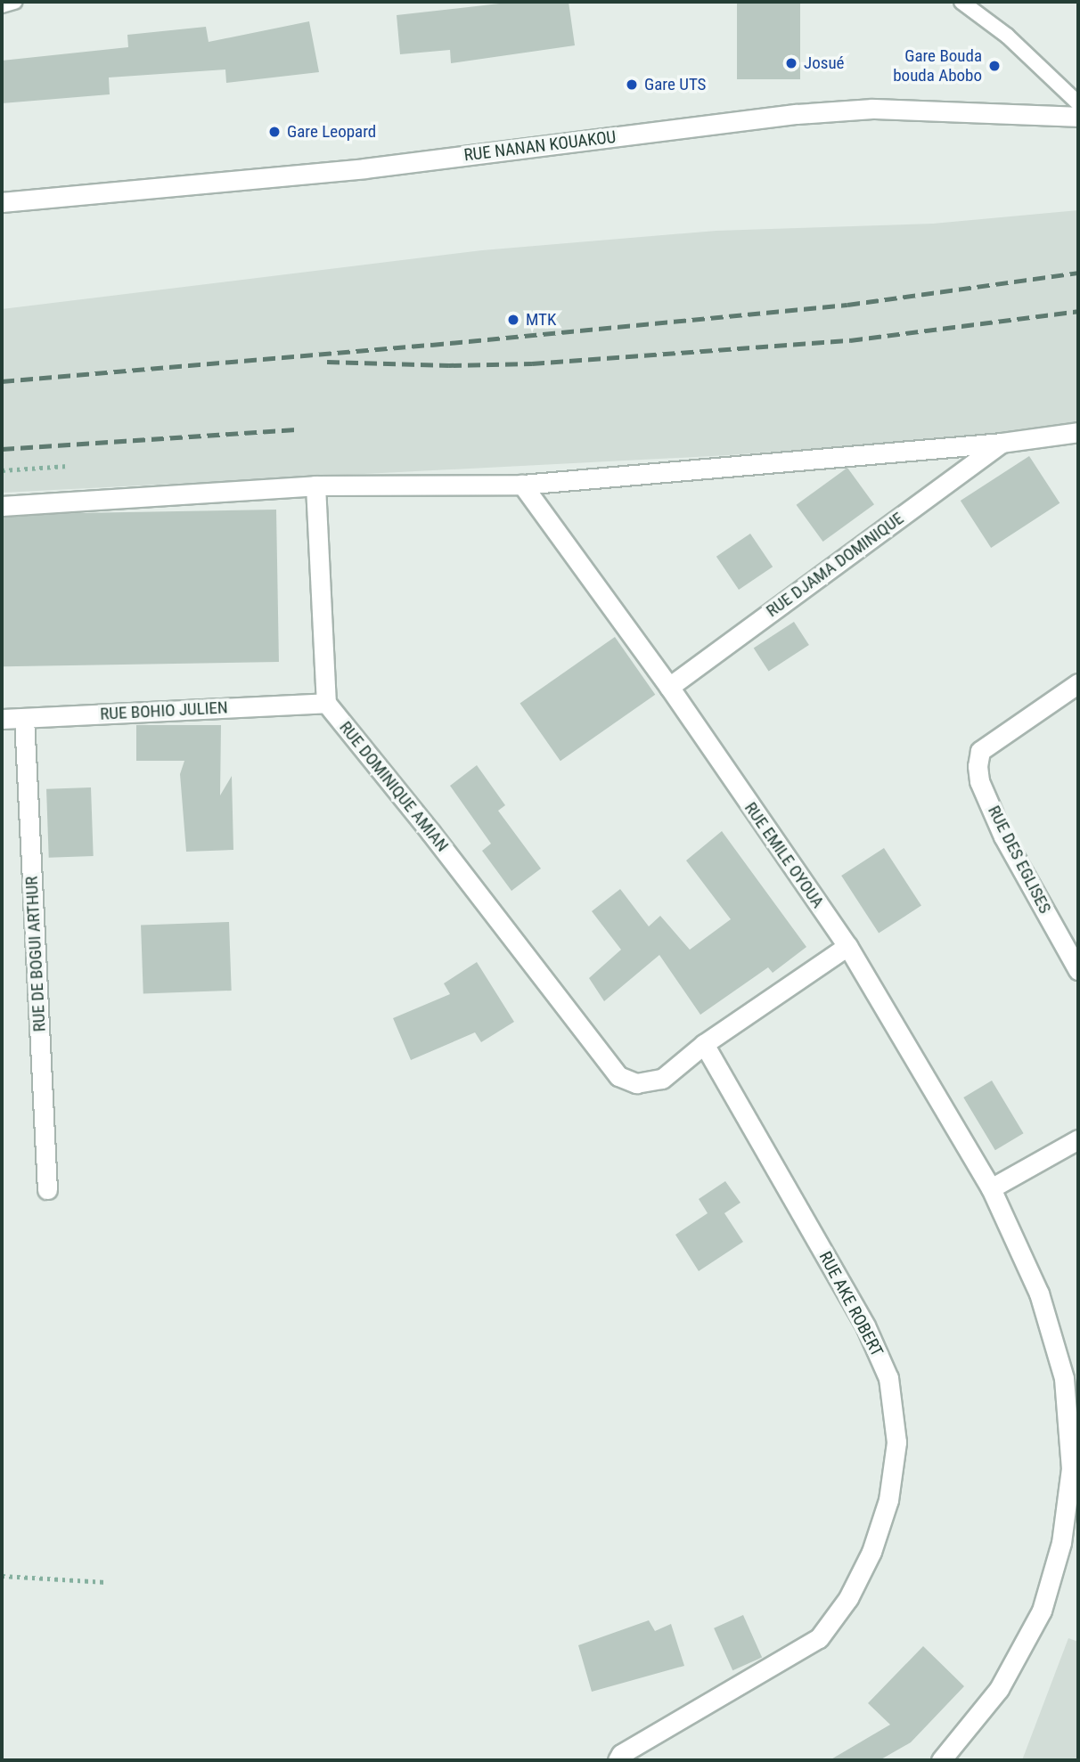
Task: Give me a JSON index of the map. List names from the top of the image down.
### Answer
{
  "streets": {
    "street": [
      "RUE NANAN KOUAKOU",
      "RUE DJAMA DOMINIQUE",
      "RUE BOHIO JULIEN",
      "RUE DOMINIQUE AMIAN",
      "RUE EMILE OYOUA",
      "RUE DES EGLISES",
      "RUE DE BOGUI ARTHUR",
      "RUE AKE ROBERT"
    ]
  },
  "crossings": [
    ["RUE DJAMA DOMINIQUE", "RUE EMILE OYOUA"],
    ["RUE BOHIO JULIEN", "RUE DOMINIQUE AMIAN"],
    ["RUE BOHIO JULIEN", "RUE DE BOGUI ARTHUR"],
    ["RUE DOMINIQUE AMIAN", "RUE EMILE OYOUA"],
    ["RUE DOMINIQUE AMIAN", "RUE AKE ROBERT"]
  ],
  "places": [
    "Josué",
    "Gare Bouda bouda Abobo",
    "Gare UTS",
    "Gare Leopard",
    "MTK"
  ]
}
